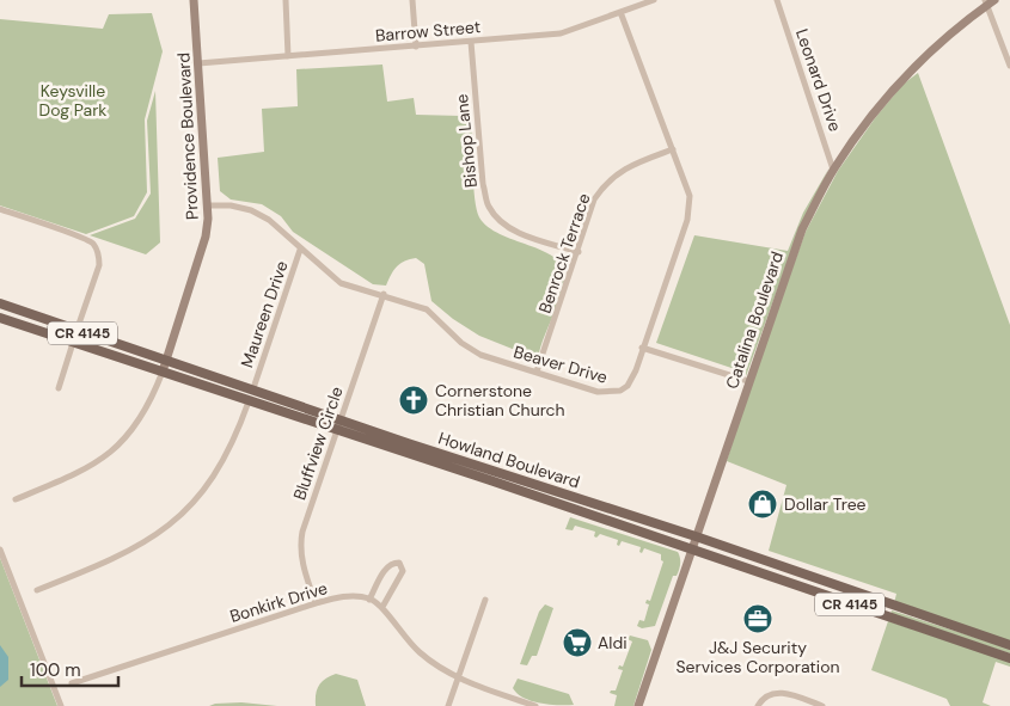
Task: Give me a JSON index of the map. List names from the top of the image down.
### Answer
{
  "streets": {
    "main road": ["CR 4145", "Howland Boulevard"],
    "street": [
      "Barrow Street",
      "Leonard Drive",
      "Providence Boulevard",
      "Bishop Lane",
      "Benrock Terrace",
      "Maureen Drive",
      "Catalina Boulevard",
      "Beaver Drive",
      "Bluffview Circle",
      "Bonkirk Drive"
    ]
  },
  "crossings": [
    ["Barrow Street", "Providence Boulevard"],
    ["Barrow Street", "Bishop Lane"],
    ["Barrow Street", "Beaver Drive"],
    ["Leonard Drive", "Catalina Boulevard"],
    ["Providence Boulevard", "Beaver Drive"],
    ["Providence Boulevard", "Howland Boulevard"],
    ["Bishop Lane", "Benrock Terrace"],
    ["Benrock Terrace", "Beaver Drive"],
    ["Maureen Drive", "Beaver Drive"],
    ["Maureen Drive", "Howland Boulevard"],
    ["Catalina Boulevard", "Howland Boulevard"],
    ["Beaver Drive", "Bluffview Circle"],
    ["Bluffview Circle", "Howland Boulevard"],
    ["Bluffview Circle", "Bonkirk Drive"]
  ],
  "parks": ["Keysville Dog Park"],
  "places": {
    "church": ["Cornerstone Christian Church"],
    "shop": ["Dollar Tree"],
    "office": ["J&J Security Services Corporation"],
    "supermarket": ["Aldi"]
  },
  "scale_bar": "100 m"
}
